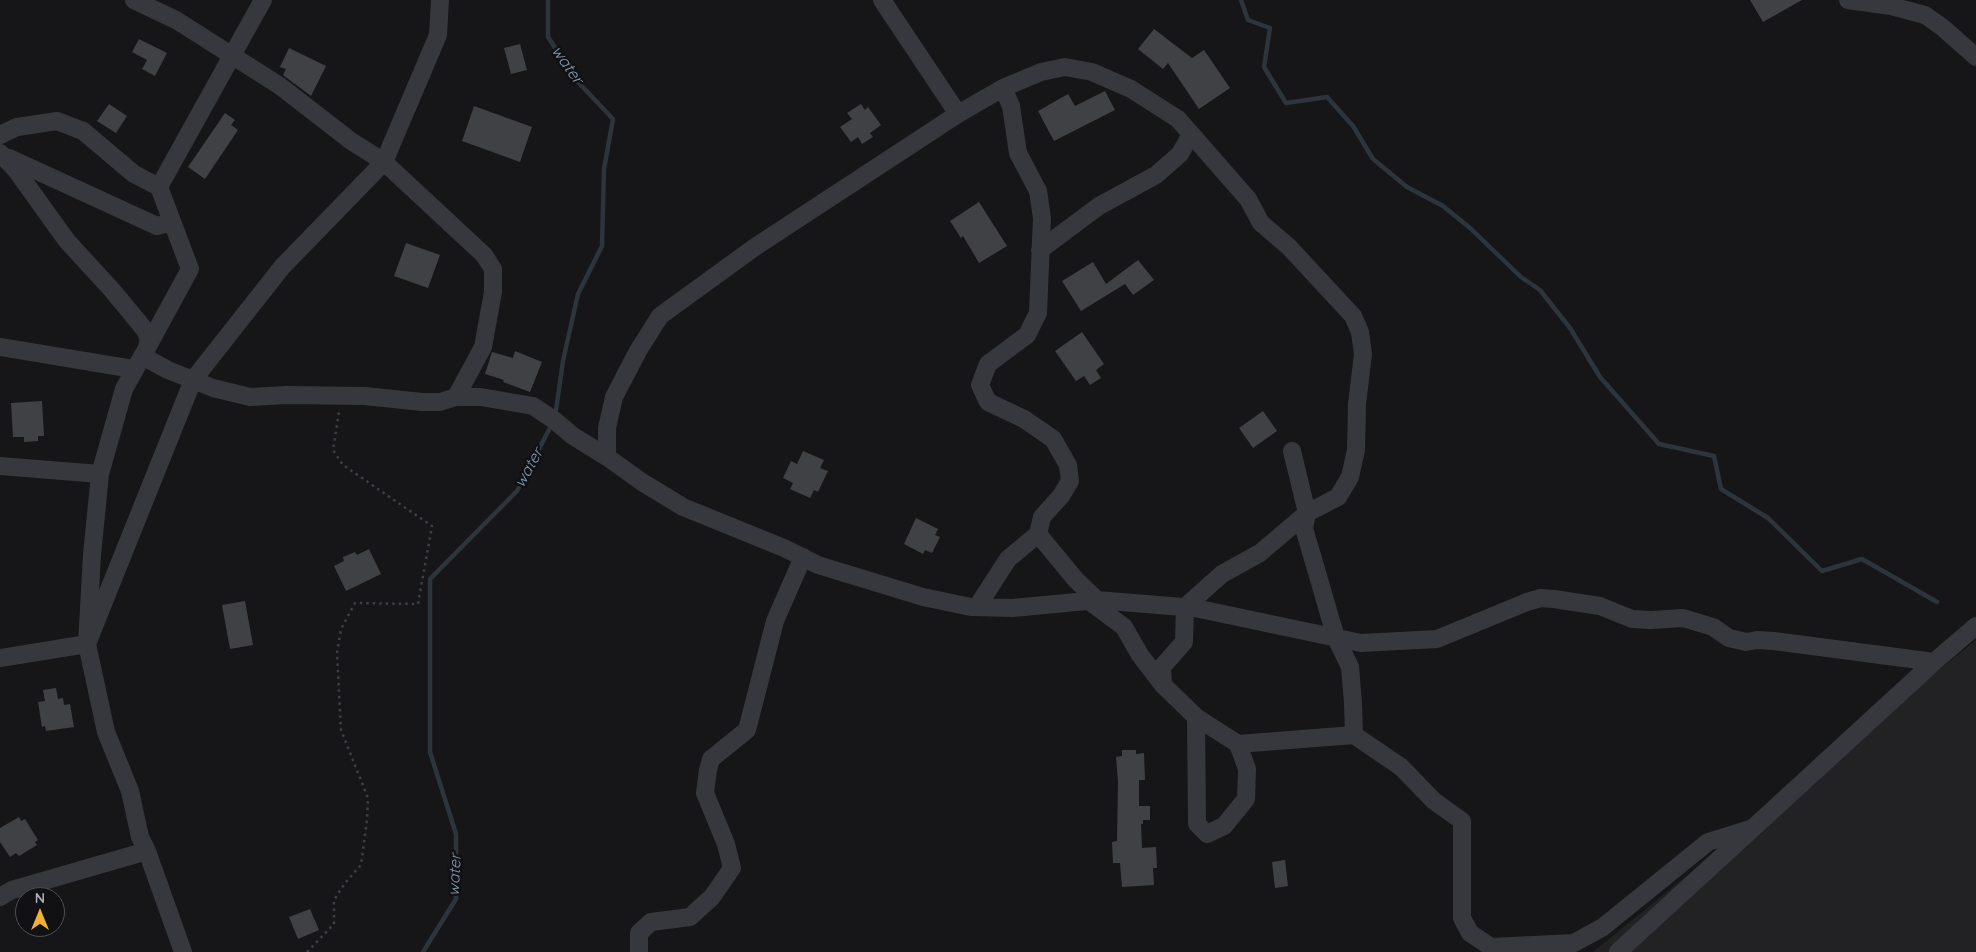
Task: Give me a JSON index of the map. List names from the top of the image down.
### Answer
{
  "water": ["water"],
  "north": "top"
}
